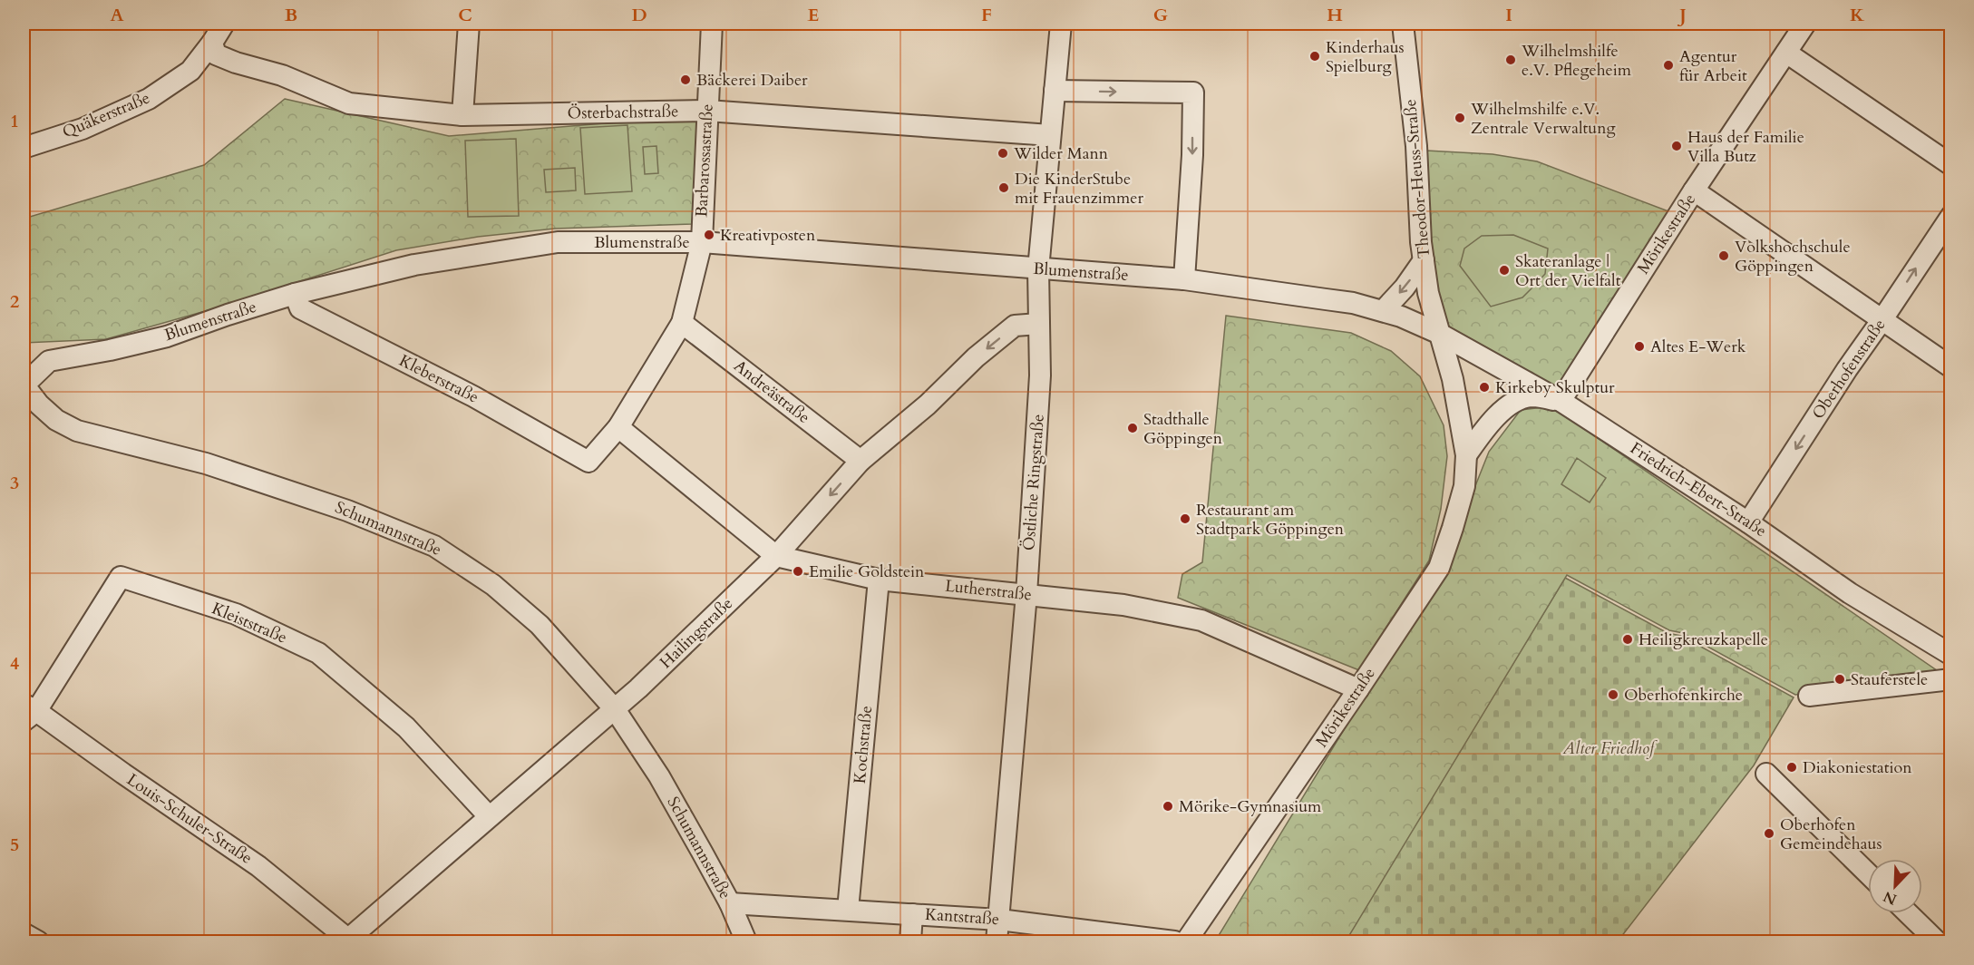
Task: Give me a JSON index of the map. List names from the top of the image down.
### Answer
{
  "streets": {
    "street": [
      "Österbachstraße",
      "Quäkerstraße",
      "Barbarossastraße",
      "Theodor-Heuss-Straße",
      "Mörikestraße",
      "Blumenstraße",
      "Oberhofenstraße",
      "Kleberstraße",
      "Andreästraße",
      "Östliche Ringstraße",
      "Friedrich-Ebert-Straße",
      "Schumannstraße",
      "Lutherstraße",
      "Kleiststraße",
      "Hailingstraße",
      "Kochstraße",
      "Louis-Schuler-Straße",
      "Kantstraße"
    ]
  },
  "crossings": [
    ["Österbachstraße", "Quäkerstraße"],
    ["Österbachstraße", "Barbarossastraße"],
    ["Österbachstraße", "Östliche Ringstraße"],
    ["Barbarossastraße", "Blumenstraße"],
    ["Barbarossastraße", "Kleberstraße"],
    ["Barbarossastraße", "Andreästraße"],
    ["Barbarossastraße", "Lutherstraße"],
    ["Theodor-Heuss-Straße", "Mörikestraße"],
    ["Theodor-Heuss-Straße", "Blumenstraße"],
    ["Theodor-Heuss-Straße", "Friedrich-Ebert-Straße"],
    ["Mörikestraße", "Blumenstraße"],
    ["Mörikestraße", "Friedrich-Ebert-Straße"],
    ["Mörikestraße", "Lutherstraße"],
    ["Blumenstraße", "Kleberstraße"],
    ["Blumenstraße", "Östliche Ringstraße"],
    ["Blumenstraße", "Friedrich-Ebert-Straße"],
    ["Blumenstraße", "Schumannstraße"],
    ["Oberhofenstraße", "Friedrich-Ebert-Straße"],
    ["Andreästraße", "Hailingstraße"],
    ["Östliche Ringstraße", "Lutherstraße"],
    ["Östliche Ringstraße", "Hailingstraße"],
    ["Östliche Ringstraße", "Kantstraße"],
    ["Schumannstraße", "Hailingstraße"],
    ["Schumannstraße", "Kantstraße"],
    ["Lutherstraße", "Hailingstraße"],
    ["Lutherstraße", "Kochstraße"],
    ["Kleiststraße", "Hailingstraße"],
    ["Kleiststraße", "Louis-Schuler-Straße"],
    ["Hailingstraße", "Louis-Schuler-Straße"],
    ["Kochstraße", "Kantstraße"]
  ],
  "one_way": ["Hailingstraße"],
  "parks": ["Alter Friedhof"],
  "places": [
    "Kinderhaus Spielburg",
    "Wilhelmshilfe e.V. Pflegeheim",
    "Agentur für Arbeit",
    "Bäckerei Daiber",
    "Wilhelmshilfe e.V. Zentrale Verwaltung",
    "Haus der Familie Villa Butz",
    "Wilder Mann",
    "Die KinderStube mit Frauenzimmer",
    "Kreativposten",
    "Volkshochschule Göppingen",
    "Skateranlage | Ort der Vielfalt",
    "Altes E-Werk",
    "Kirkeby Skulptur",
    "Stadthalle Göppingen",
    "Restaurant am Stadtpark Göppingen",
    "Emilie Goldstein",
    "Heiligkreuzkapelle",
    "Stauferstele",
    "Oberhofenkirche",
    "Diakoniestation",
    "Mörike-Gymnasium",
    "Oberhofen Gemeindehaus"
  ],
  "north": "bottom left",
  "grid": {
    "columns": [
      "A",
      "B",
      "C",
      "D",
      "E",
      "F",
      "G",
      "H",
      "I",
      "J",
      "K"
    ],
    "rows": [
      "1",
      "2",
      "3",
      "4",
      "5"
    ]
  }
}
